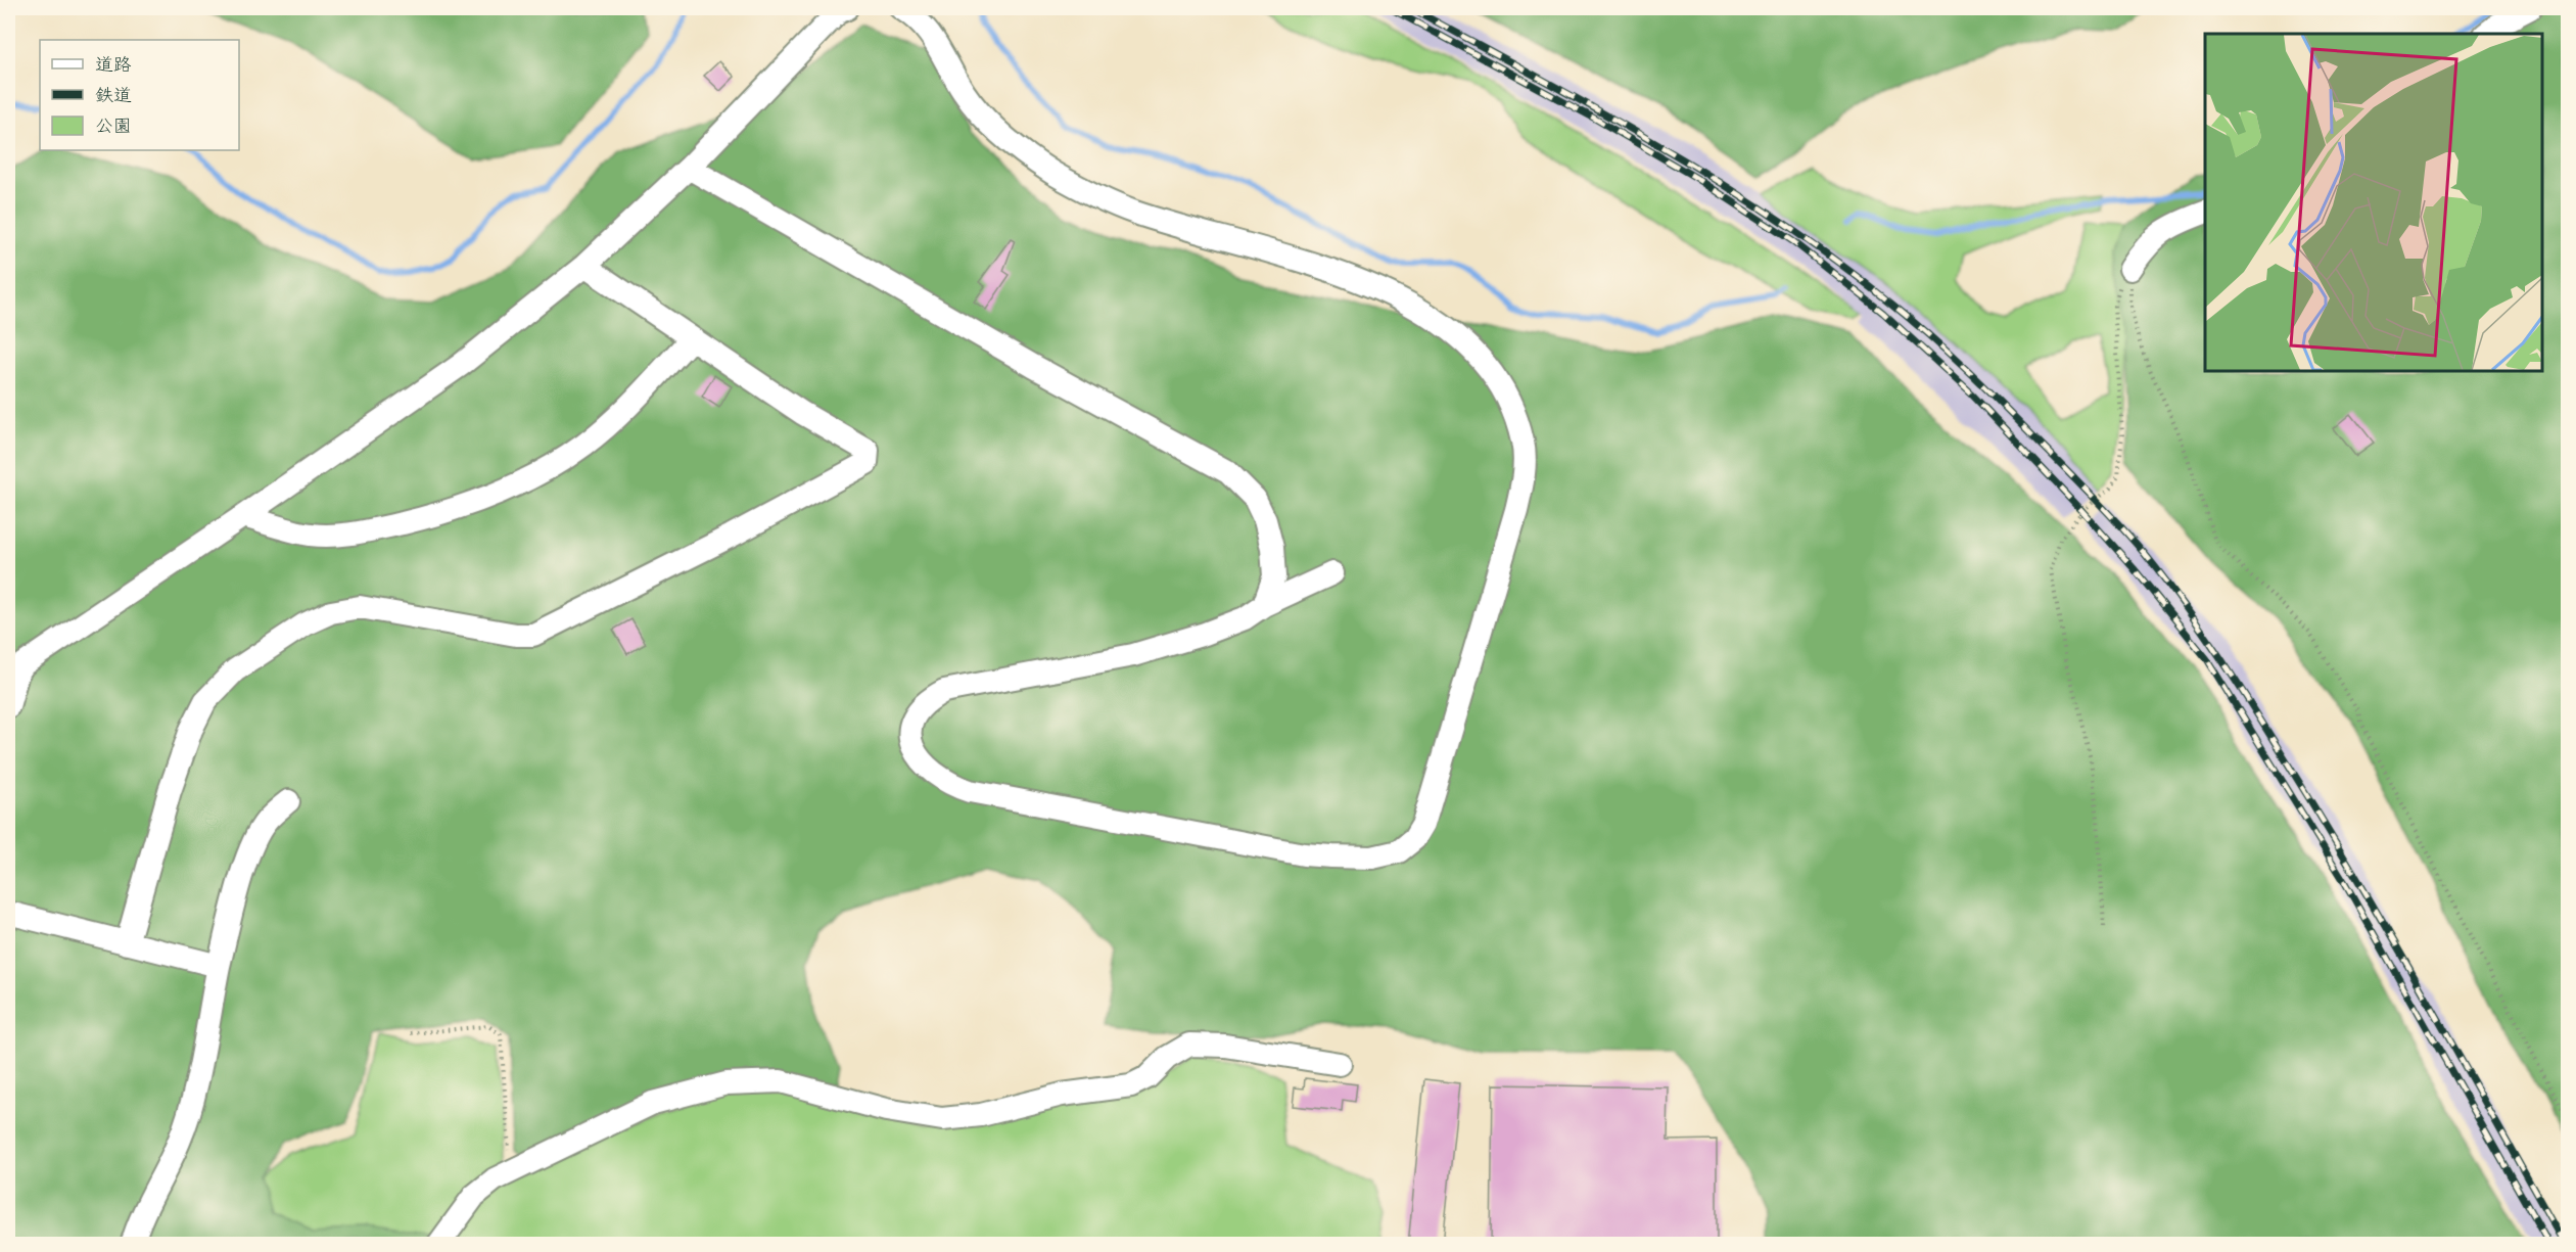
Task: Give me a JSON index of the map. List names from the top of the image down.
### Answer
{
  "legend": ["道路", "鉄道", "公園"]
}
